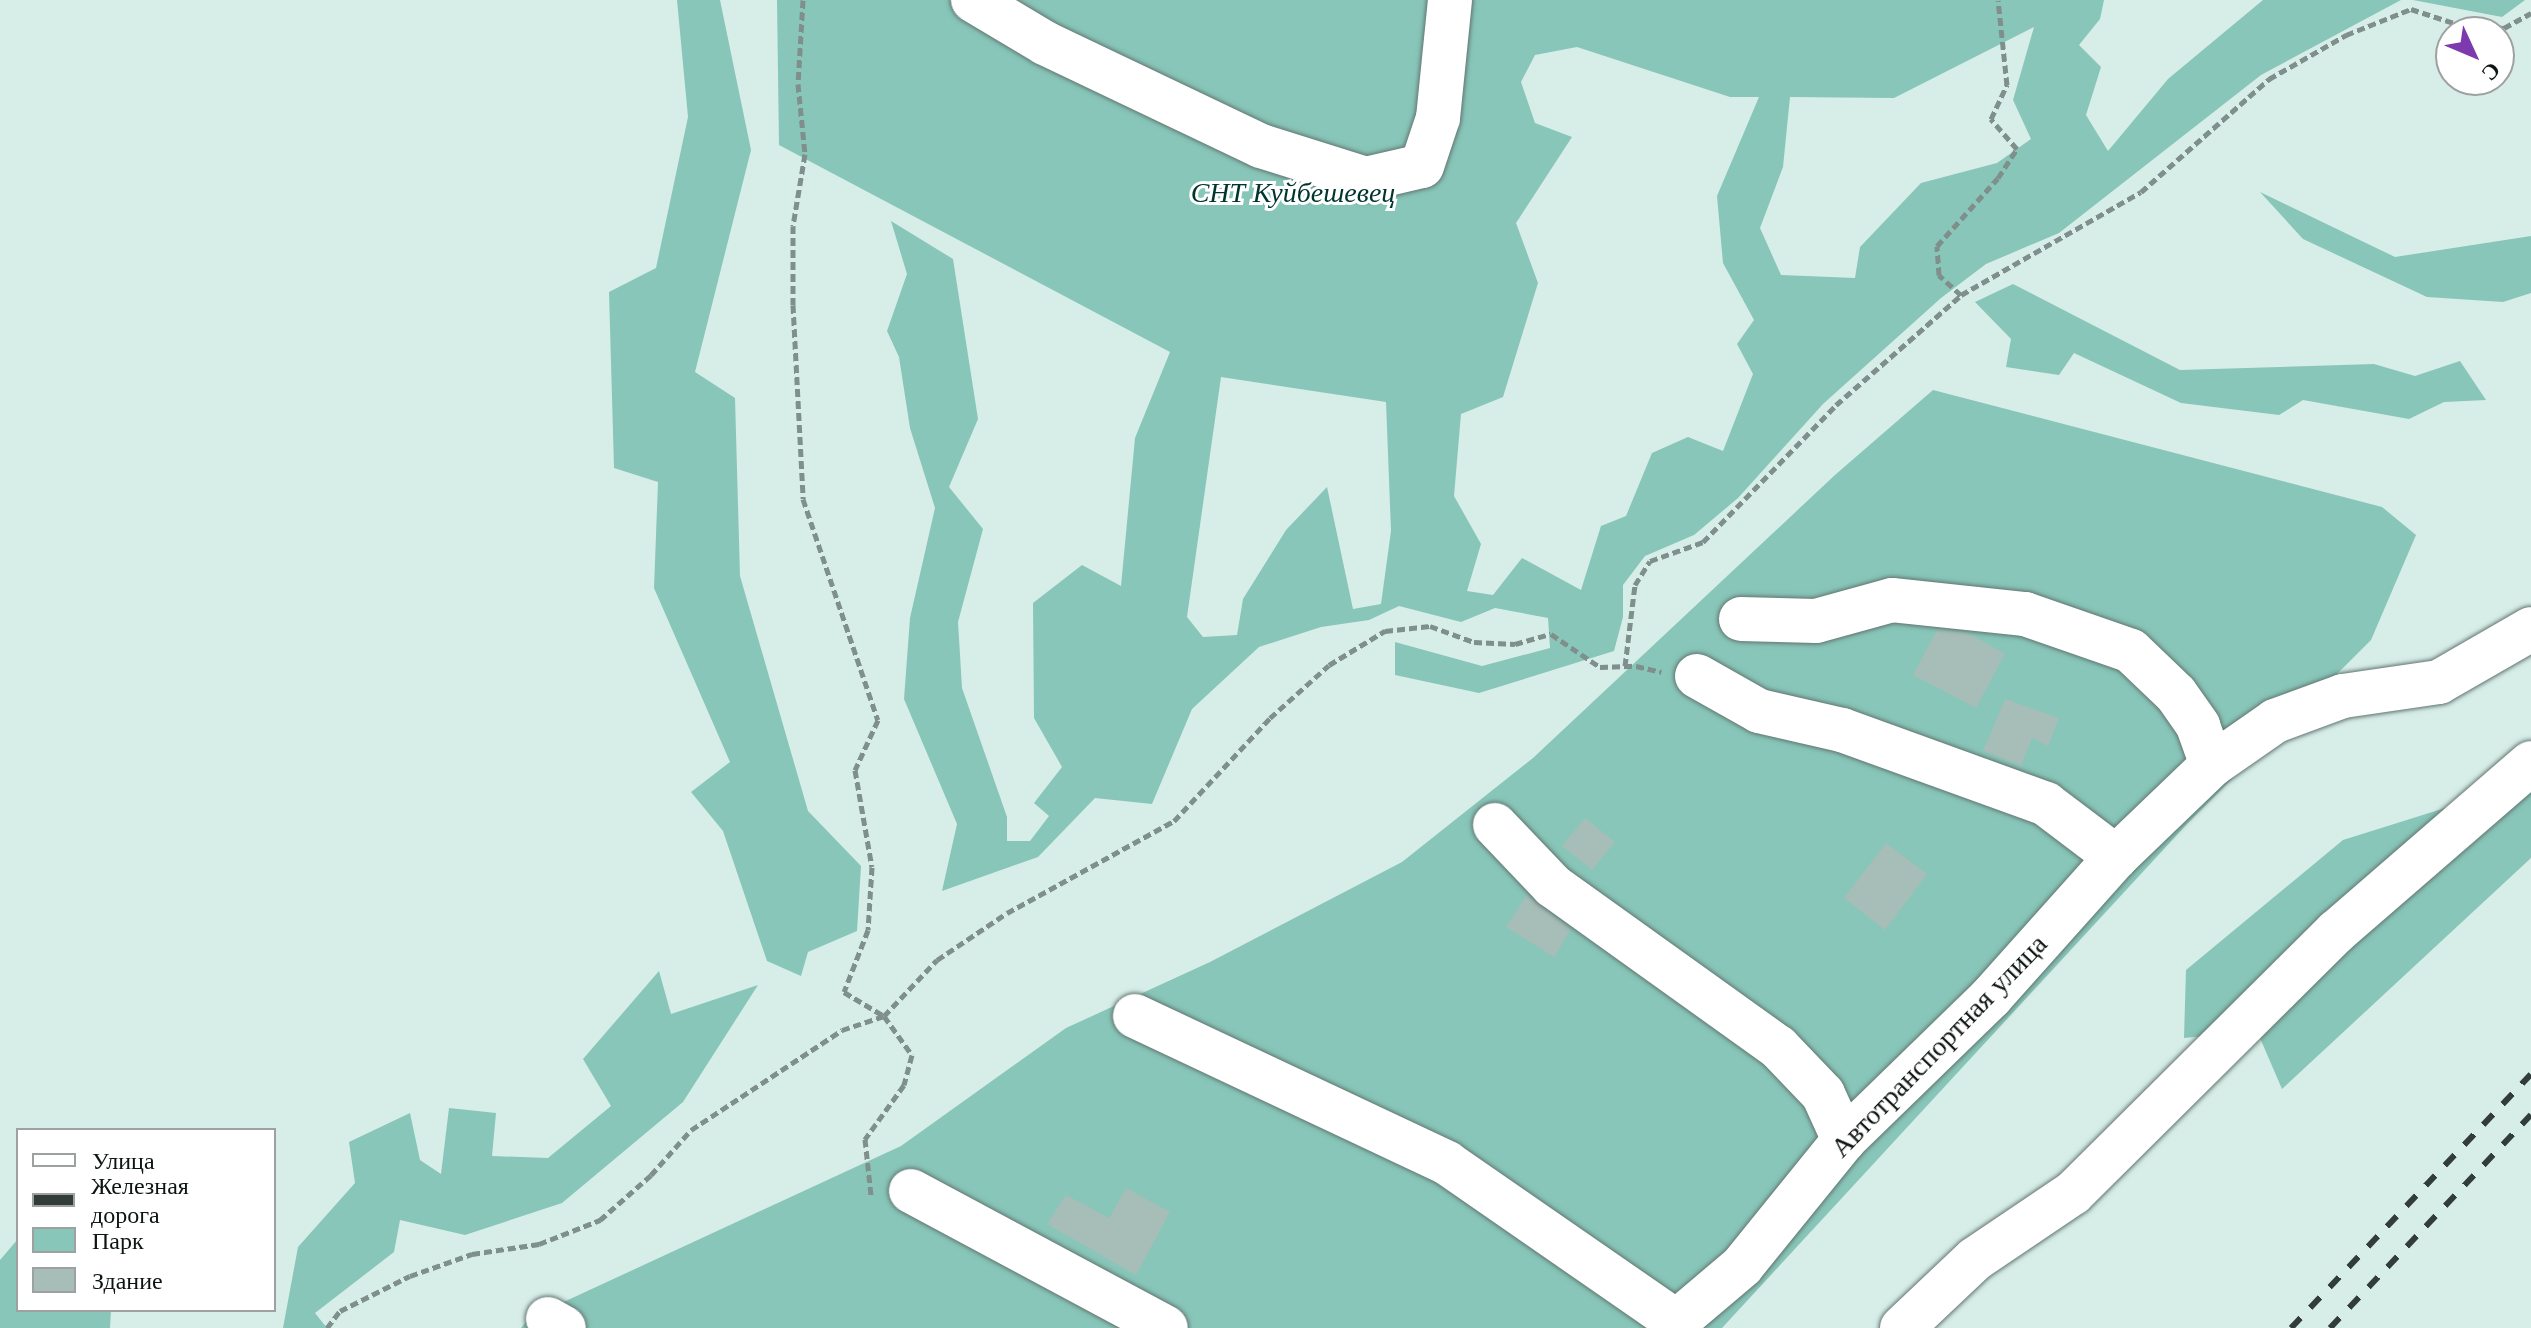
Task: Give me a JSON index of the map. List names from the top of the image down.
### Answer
{
  "streets": {
    "street": ["Автотранспортная улица"]
  },
  "parks": ["СНТ Куйбешевец"],
  "legend": [
    "Улица",
    "Железная дорога",
    "Парк",
    "Здание"
  ],
  "north": "bottom right"
}
